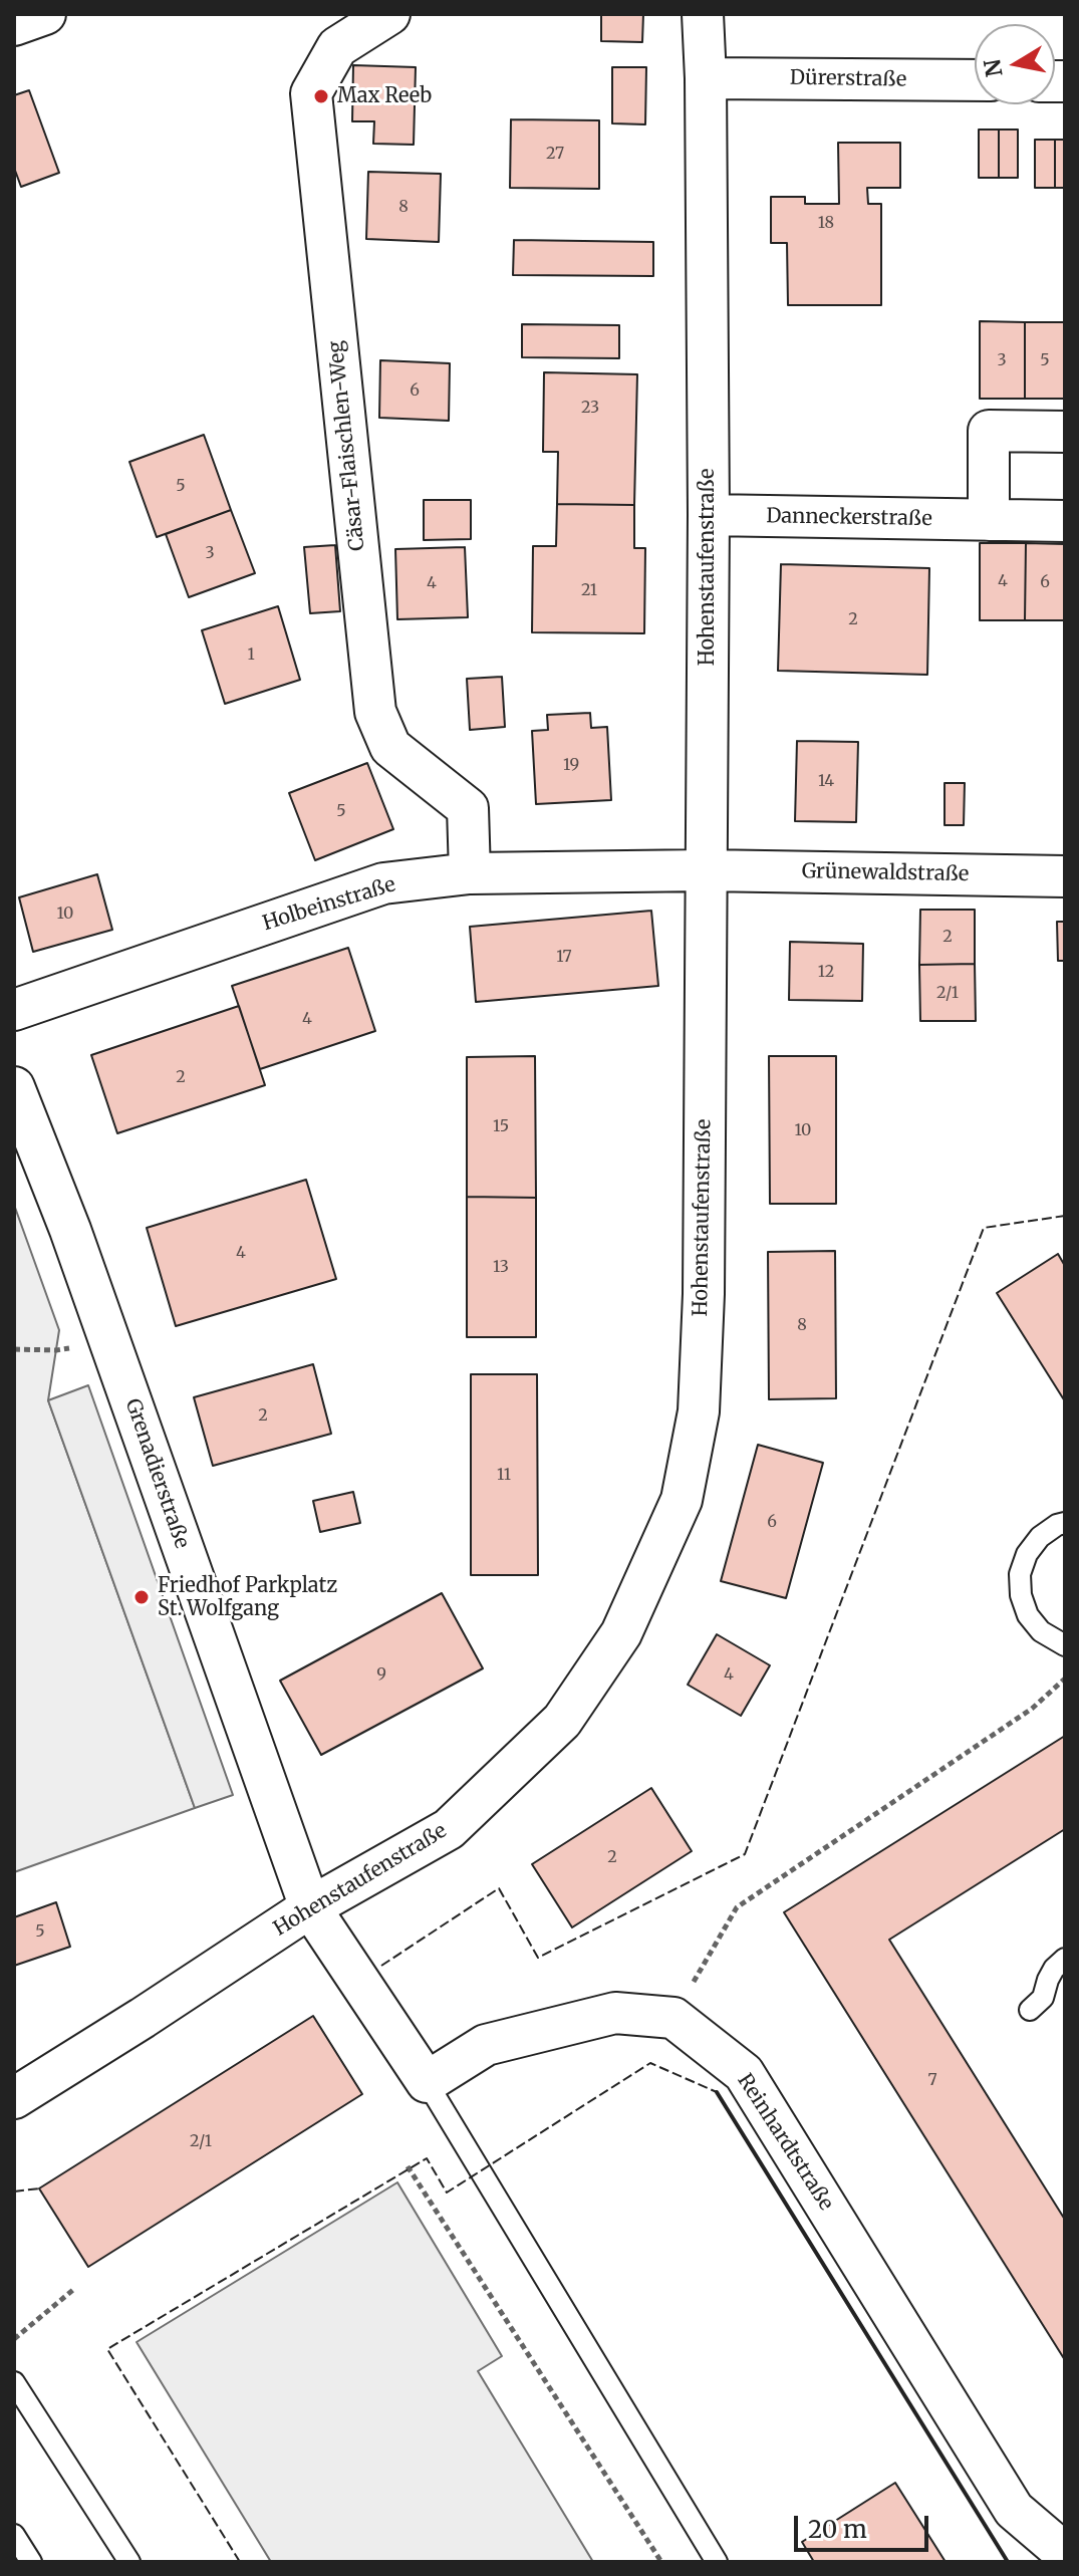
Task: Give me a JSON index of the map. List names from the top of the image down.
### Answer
{
  "streets": {
    "street": [
      "Dürerstraße",
      "Cäsar-Flaischlen-Weg",
      "Danneckerstraße",
      "Hohenstaufenstraße",
      "Grünewaldstraße",
      "Holbeinstraße",
      "Grenadierstraße",
      "Reinhardtstraße"
    ]
  },
  "crossings": [
    ["Dürerstraße", "Hohenstaufenstraße"],
    ["Cäsar-Flaischlen-Weg", "Holbeinstraße"],
    ["Danneckerstraße", "Hohenstaufenstraße"],
    ["Hohenstaufenstraße", "Grünewaldstraße"],
    ["Hohenstaufenstraße", "Holbeinstraße"],
    ["Hohenstaufenstraße", "Grenadierstraße"],
    ["Grünewaldstraße", "Holbeinstraße"]
  ],
  "places": ["Max Reeb", "Friedhof Parkplatz St. Wolfgang"],
  "house_numbers": [
    "27",
    "8",
    "18",
    "3",
    "5",
    "6",
    "23",
    "5",
    "3",
    "4",
    "6",
    "4",
    "21",
    "2",
    "1",
    "19",
    "14",
    "5",
    "10",
    "2",
    "17",
    "12",
    "2/1",
    "4",
    "2",
    "15",
    "10",
    "4",
    "13",
    "8",
    "2",
    "11",
    "6",
    "9",
    "4",
    "2",
    "5",
    "7",
    "2/1"
  ],
  "scale_bar": "20 m",
  "north": "left"
}
